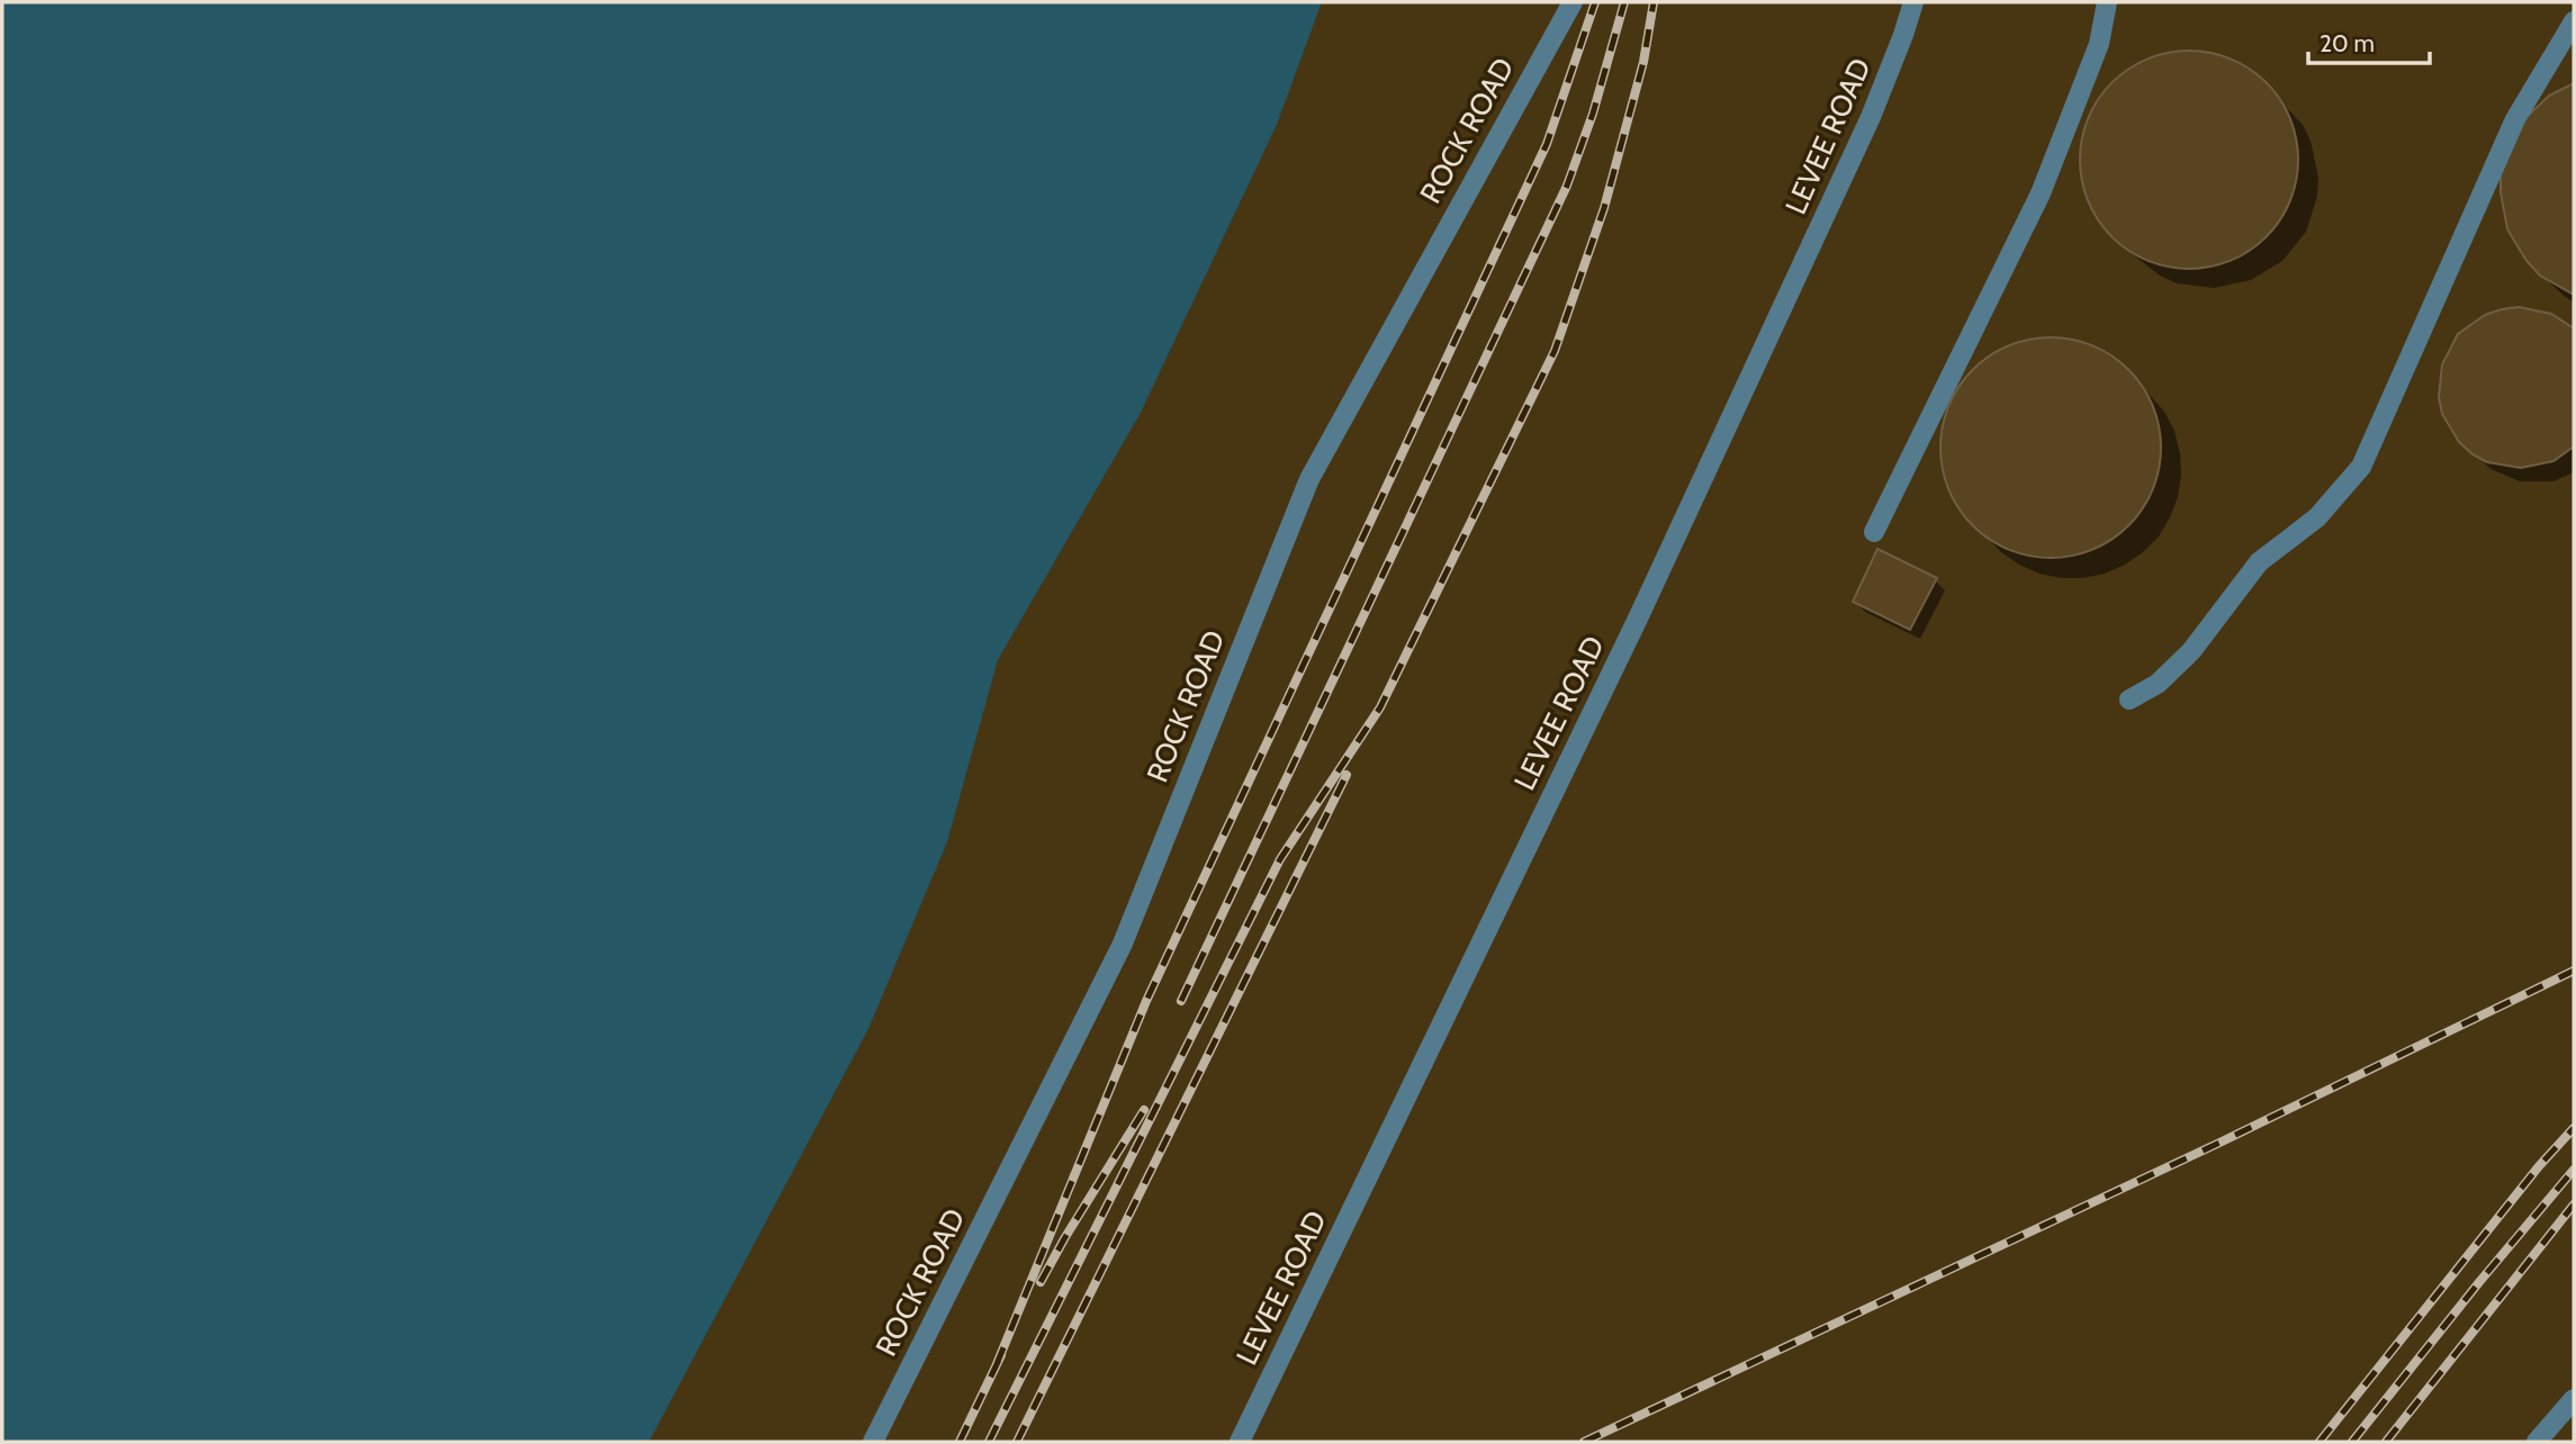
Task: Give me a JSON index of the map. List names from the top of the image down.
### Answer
{
  "streets": {
    "street": ["ROCK ROAD", "LEVEE ROAD"]
  },
  "scale_bar": "20 m"
}
